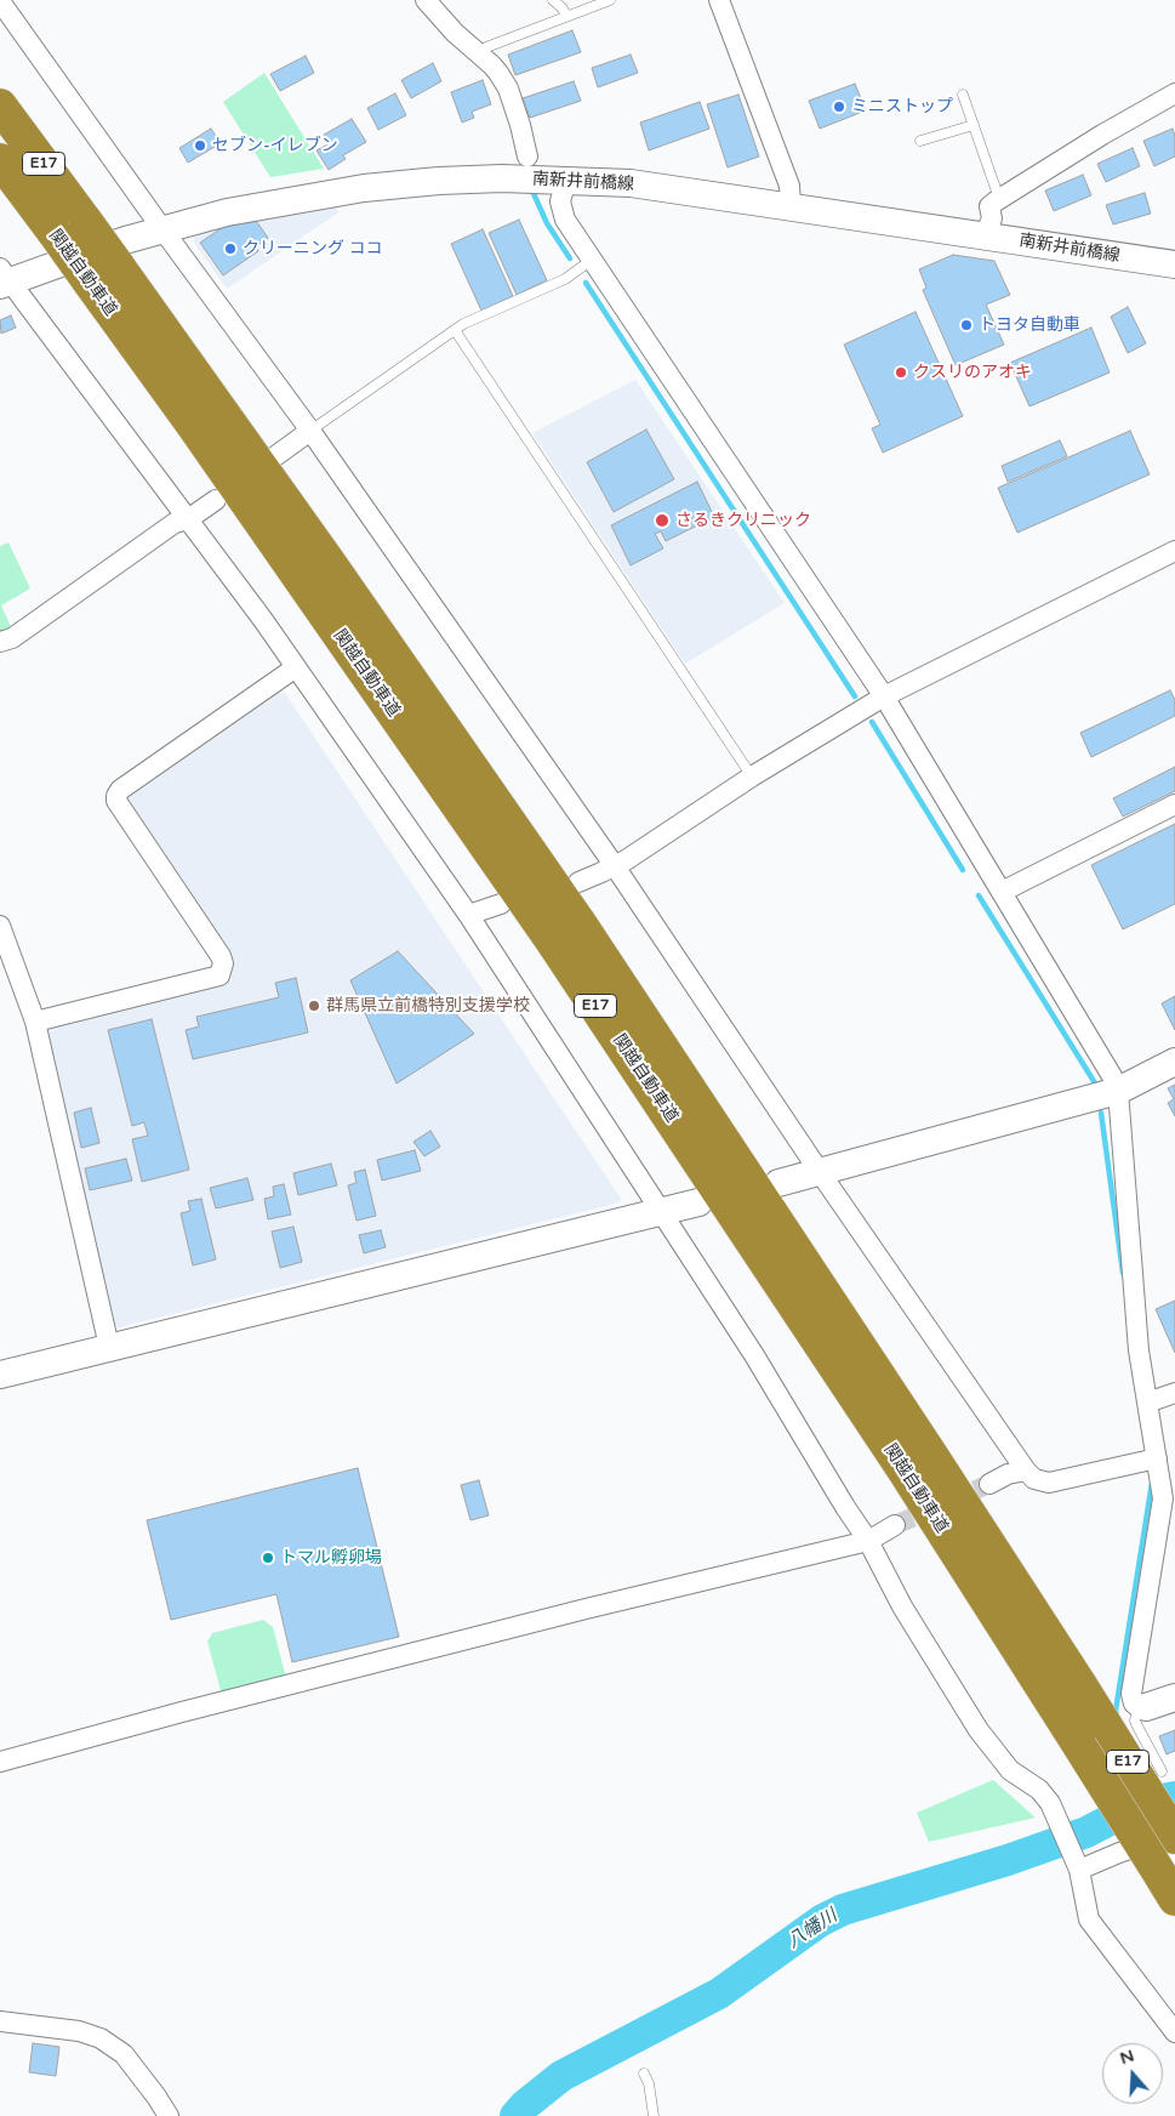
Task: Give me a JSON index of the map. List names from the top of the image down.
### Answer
{
  "streets": {
    "highway": ["E17", "関越自動車道"],
    "main road": ["南新井前橋線"]
  },
  "water": ["八幡川"],
  "places": [
    "ミニストップ",
    "セブン-イレブン",
    "クリーニング ココ",
    "トヨタ自動車",
    "クスリのアオキ",
    "さるきクリニック",
    "群馬県立前橋特別支援学校",
    "トマル孵卵場"
  ],
  "north": "top"
}
